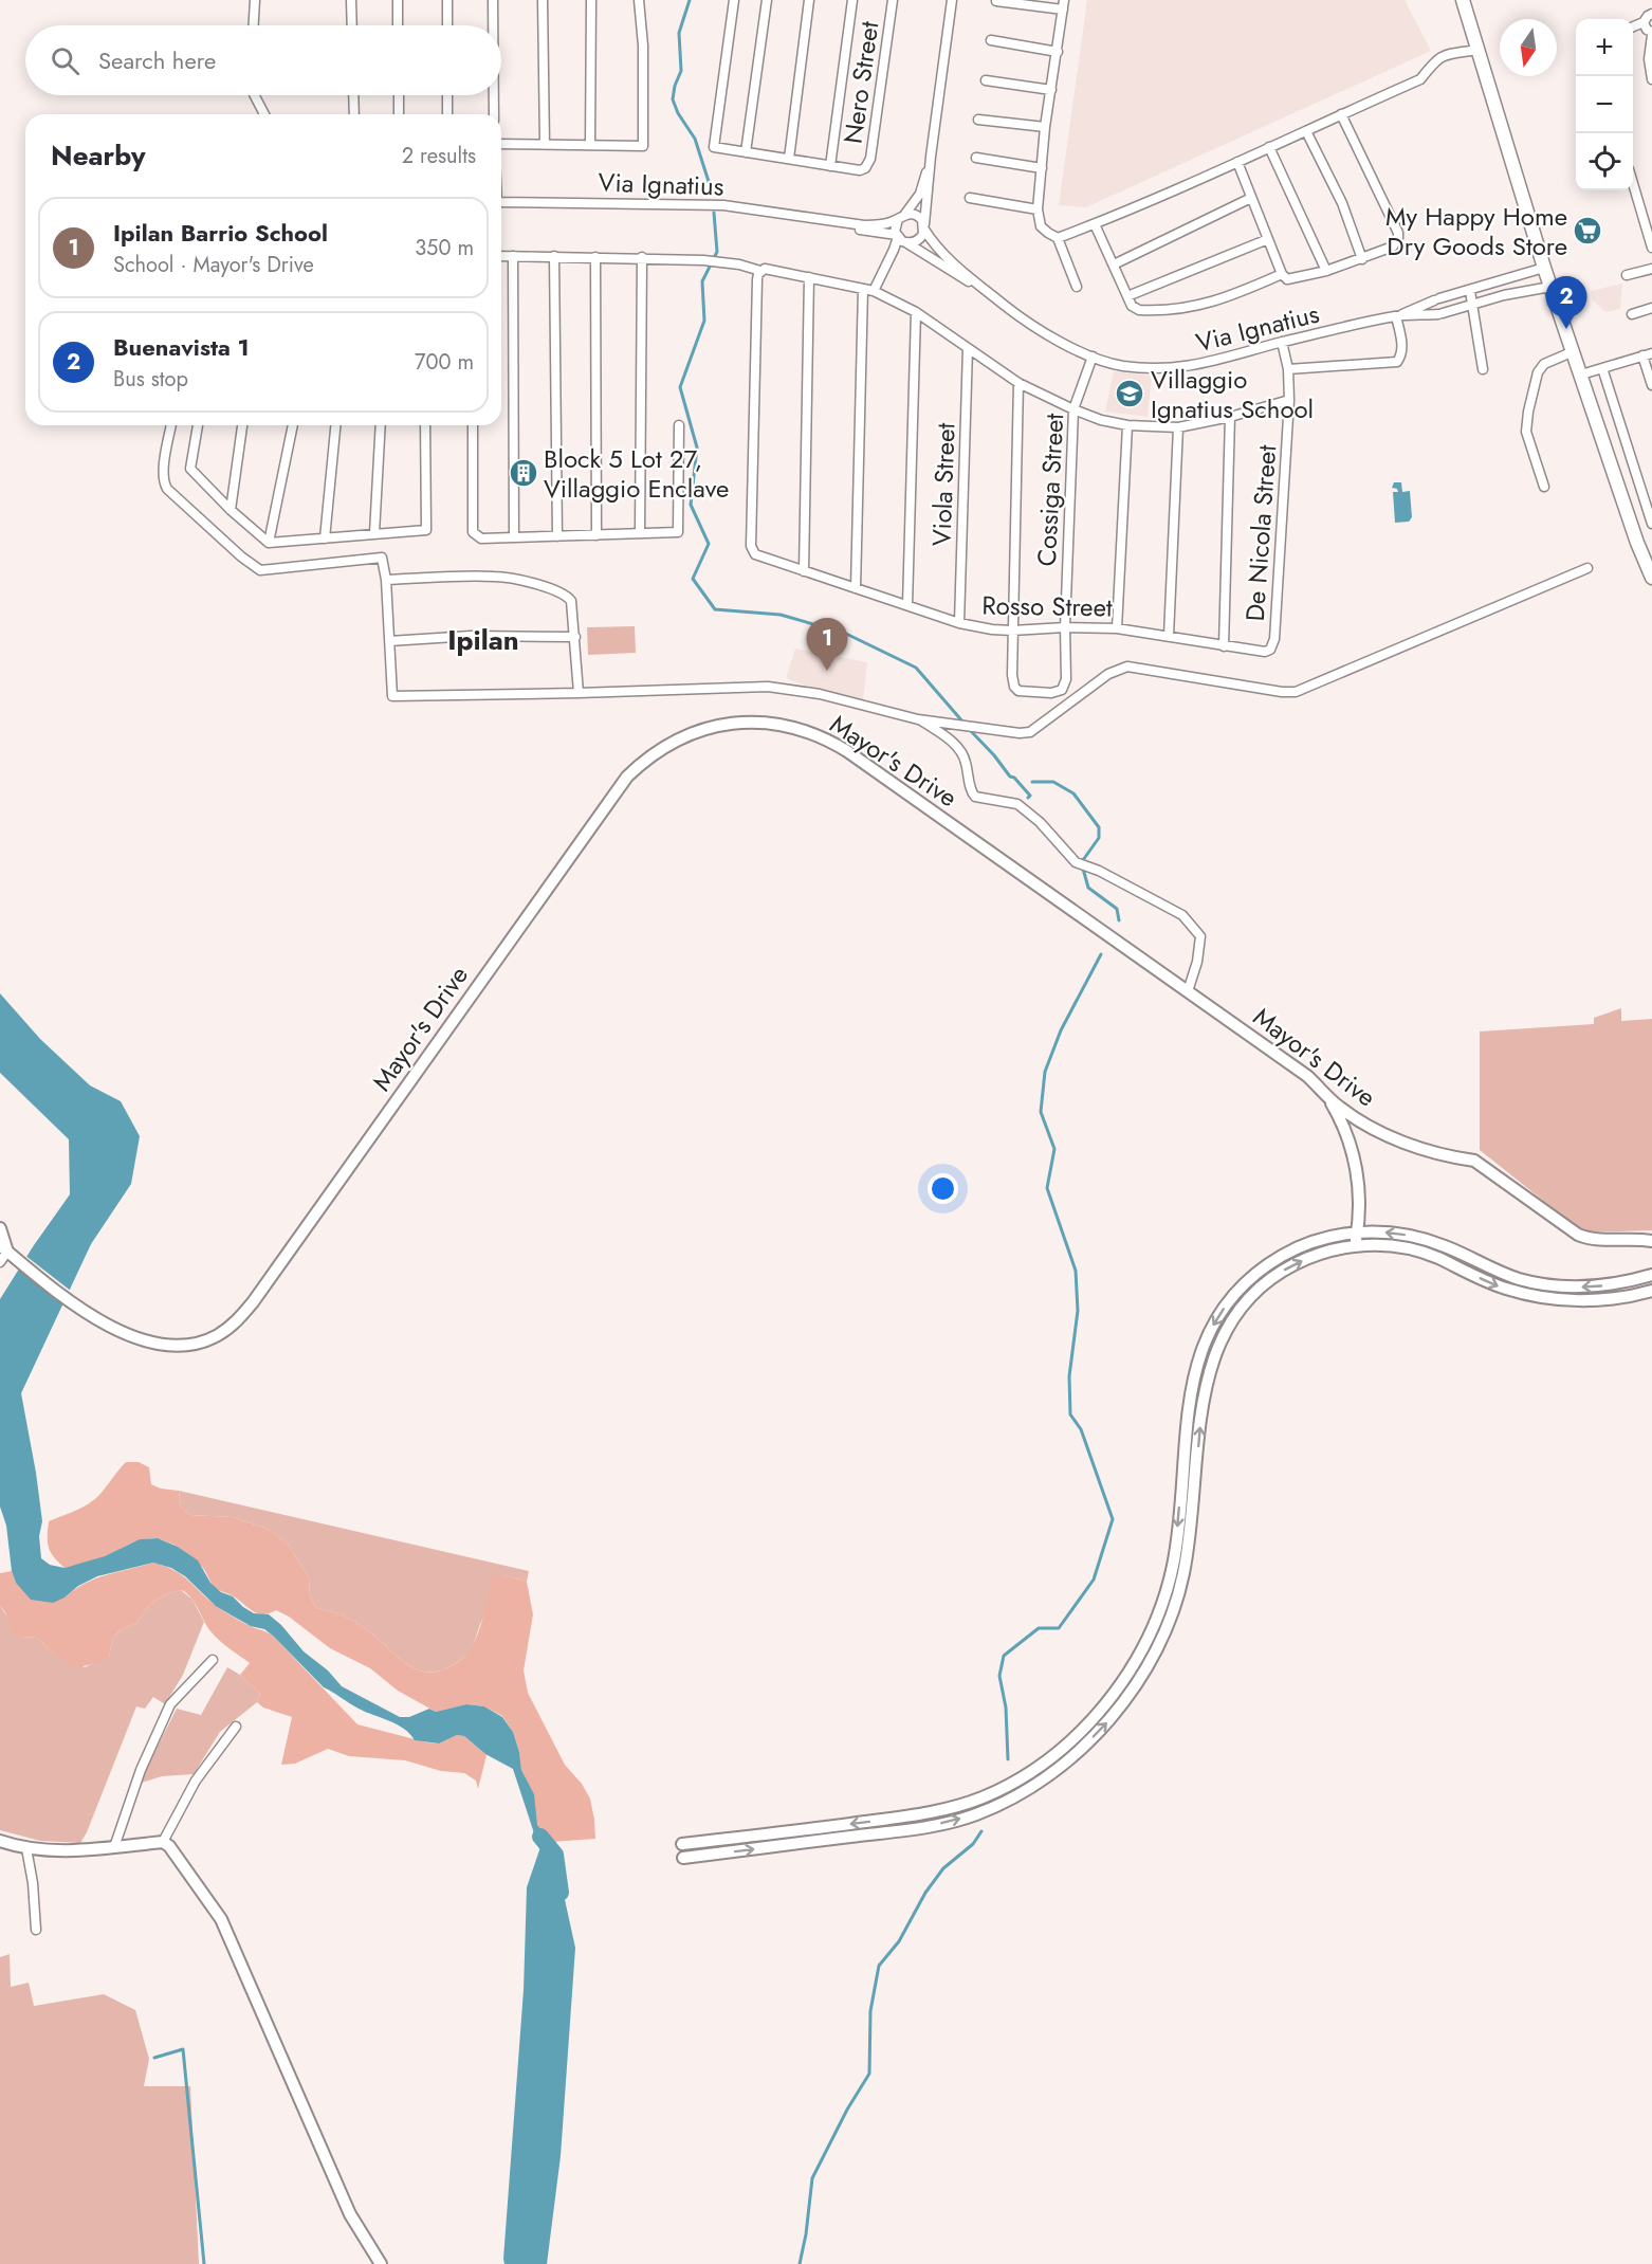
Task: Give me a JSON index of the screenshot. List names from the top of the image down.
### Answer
{
  "streets": {
    "street": [
      "Nero Street",
      "Via Ignatius",
      "Viola Street",
      "Cossiga Street",
      "De Nicola Street",
      "Rosso Street",
      "Mayor's Drive"
    ]
  },
  "crossings": [
    ["Via Ignatius", "Cossiga Street"],
    ["Via Ignatius", "De Nicola Street"],
    ["Viola Street", "Rosso Street"],
    ["Cossiga Street", "Rosso Street"],
    ["De Nicola Street", "Rosso Street"]
  ],
  "districts": ["Ipilan"],
  "places": {
    "supermarket": ["My Happy Home Dry Goods Store"],
    "school or university": ["Villaggio Ignatius School"],
    "building": ["Block 5 Lot 27, Villaggio Enclave"]
  },
  "north": "bottom",
  "page": {
    "map_buttons": ["+", "−"],
    "search": "Search here",
    "heading": ["Nearby", "2 results"],
    "list": [
      {
        "mark": "1",
        "name": "Ipilan Barrio School",
        "note": "School · Mayor's Drive",
        "value": "350 m"
      },
      {
        "mark": "2",
        "name": "Buenavista 1",
        "note": "Bus stop",
        "value": "700 m"
      }
    ],
    "pins": ["2", "1"]
  }
}
